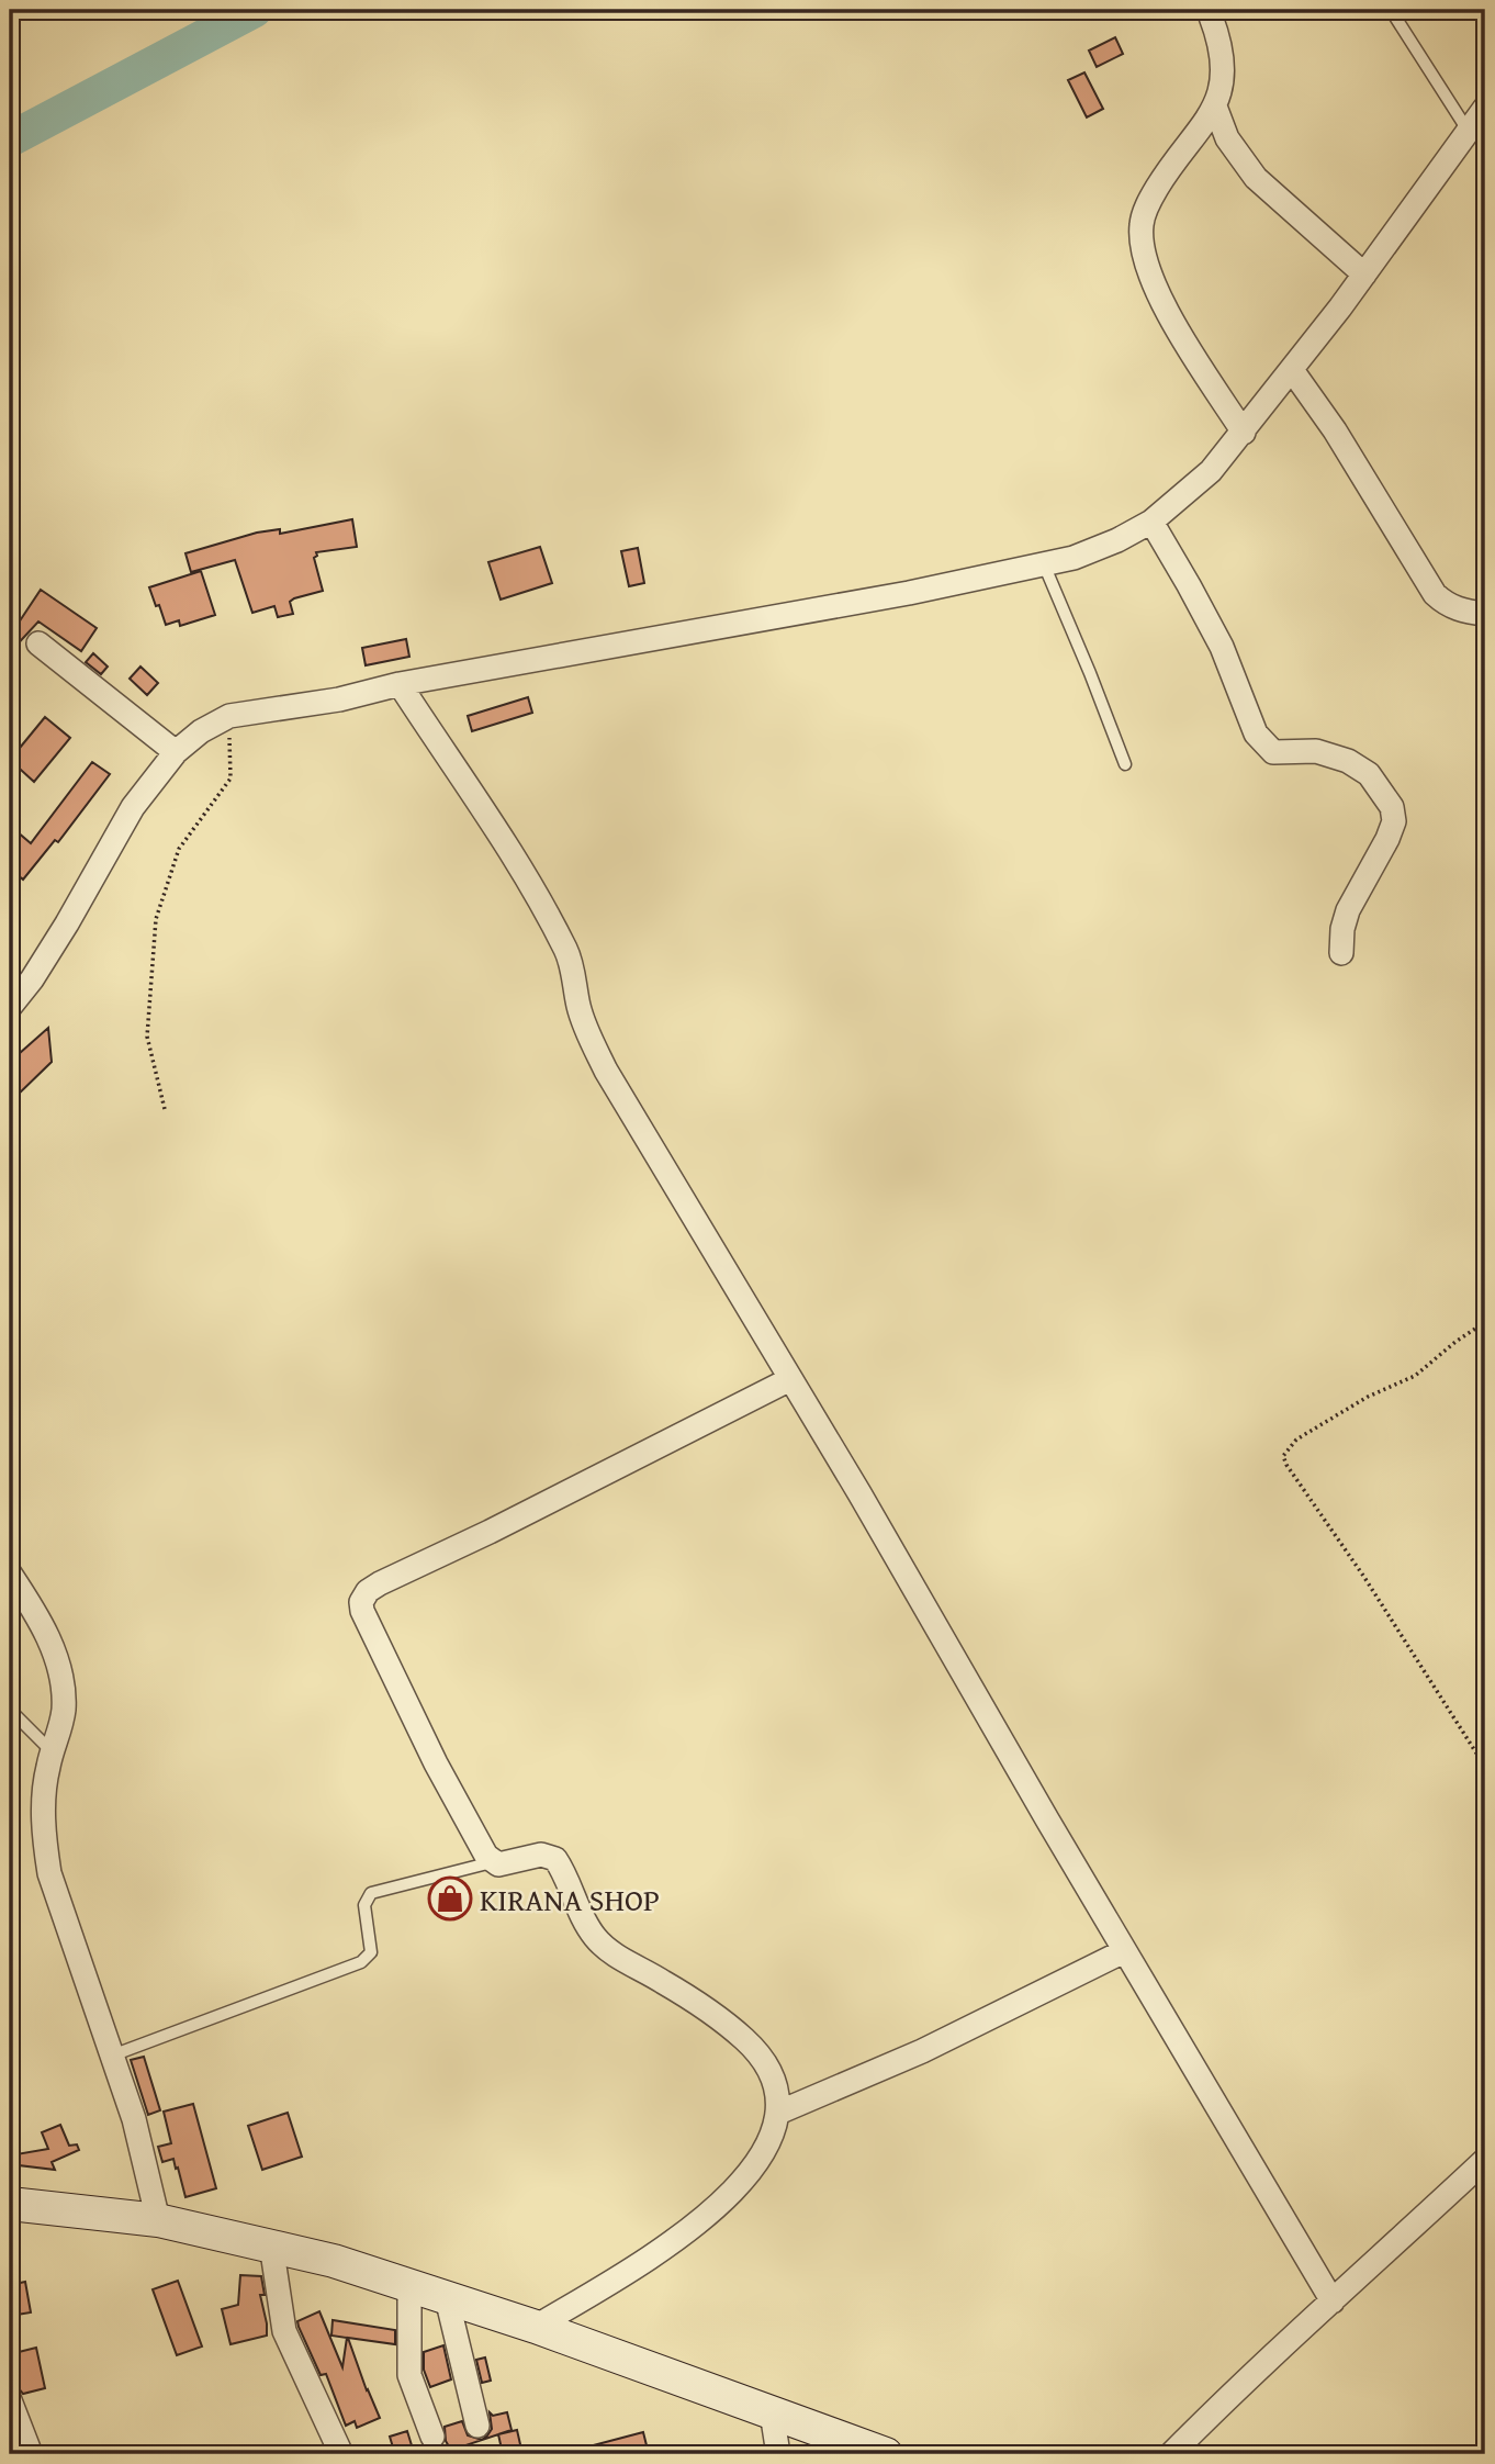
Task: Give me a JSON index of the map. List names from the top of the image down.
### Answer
{
  "places": {
    "shop": ["KIRANA SHOP"]
  }
}
